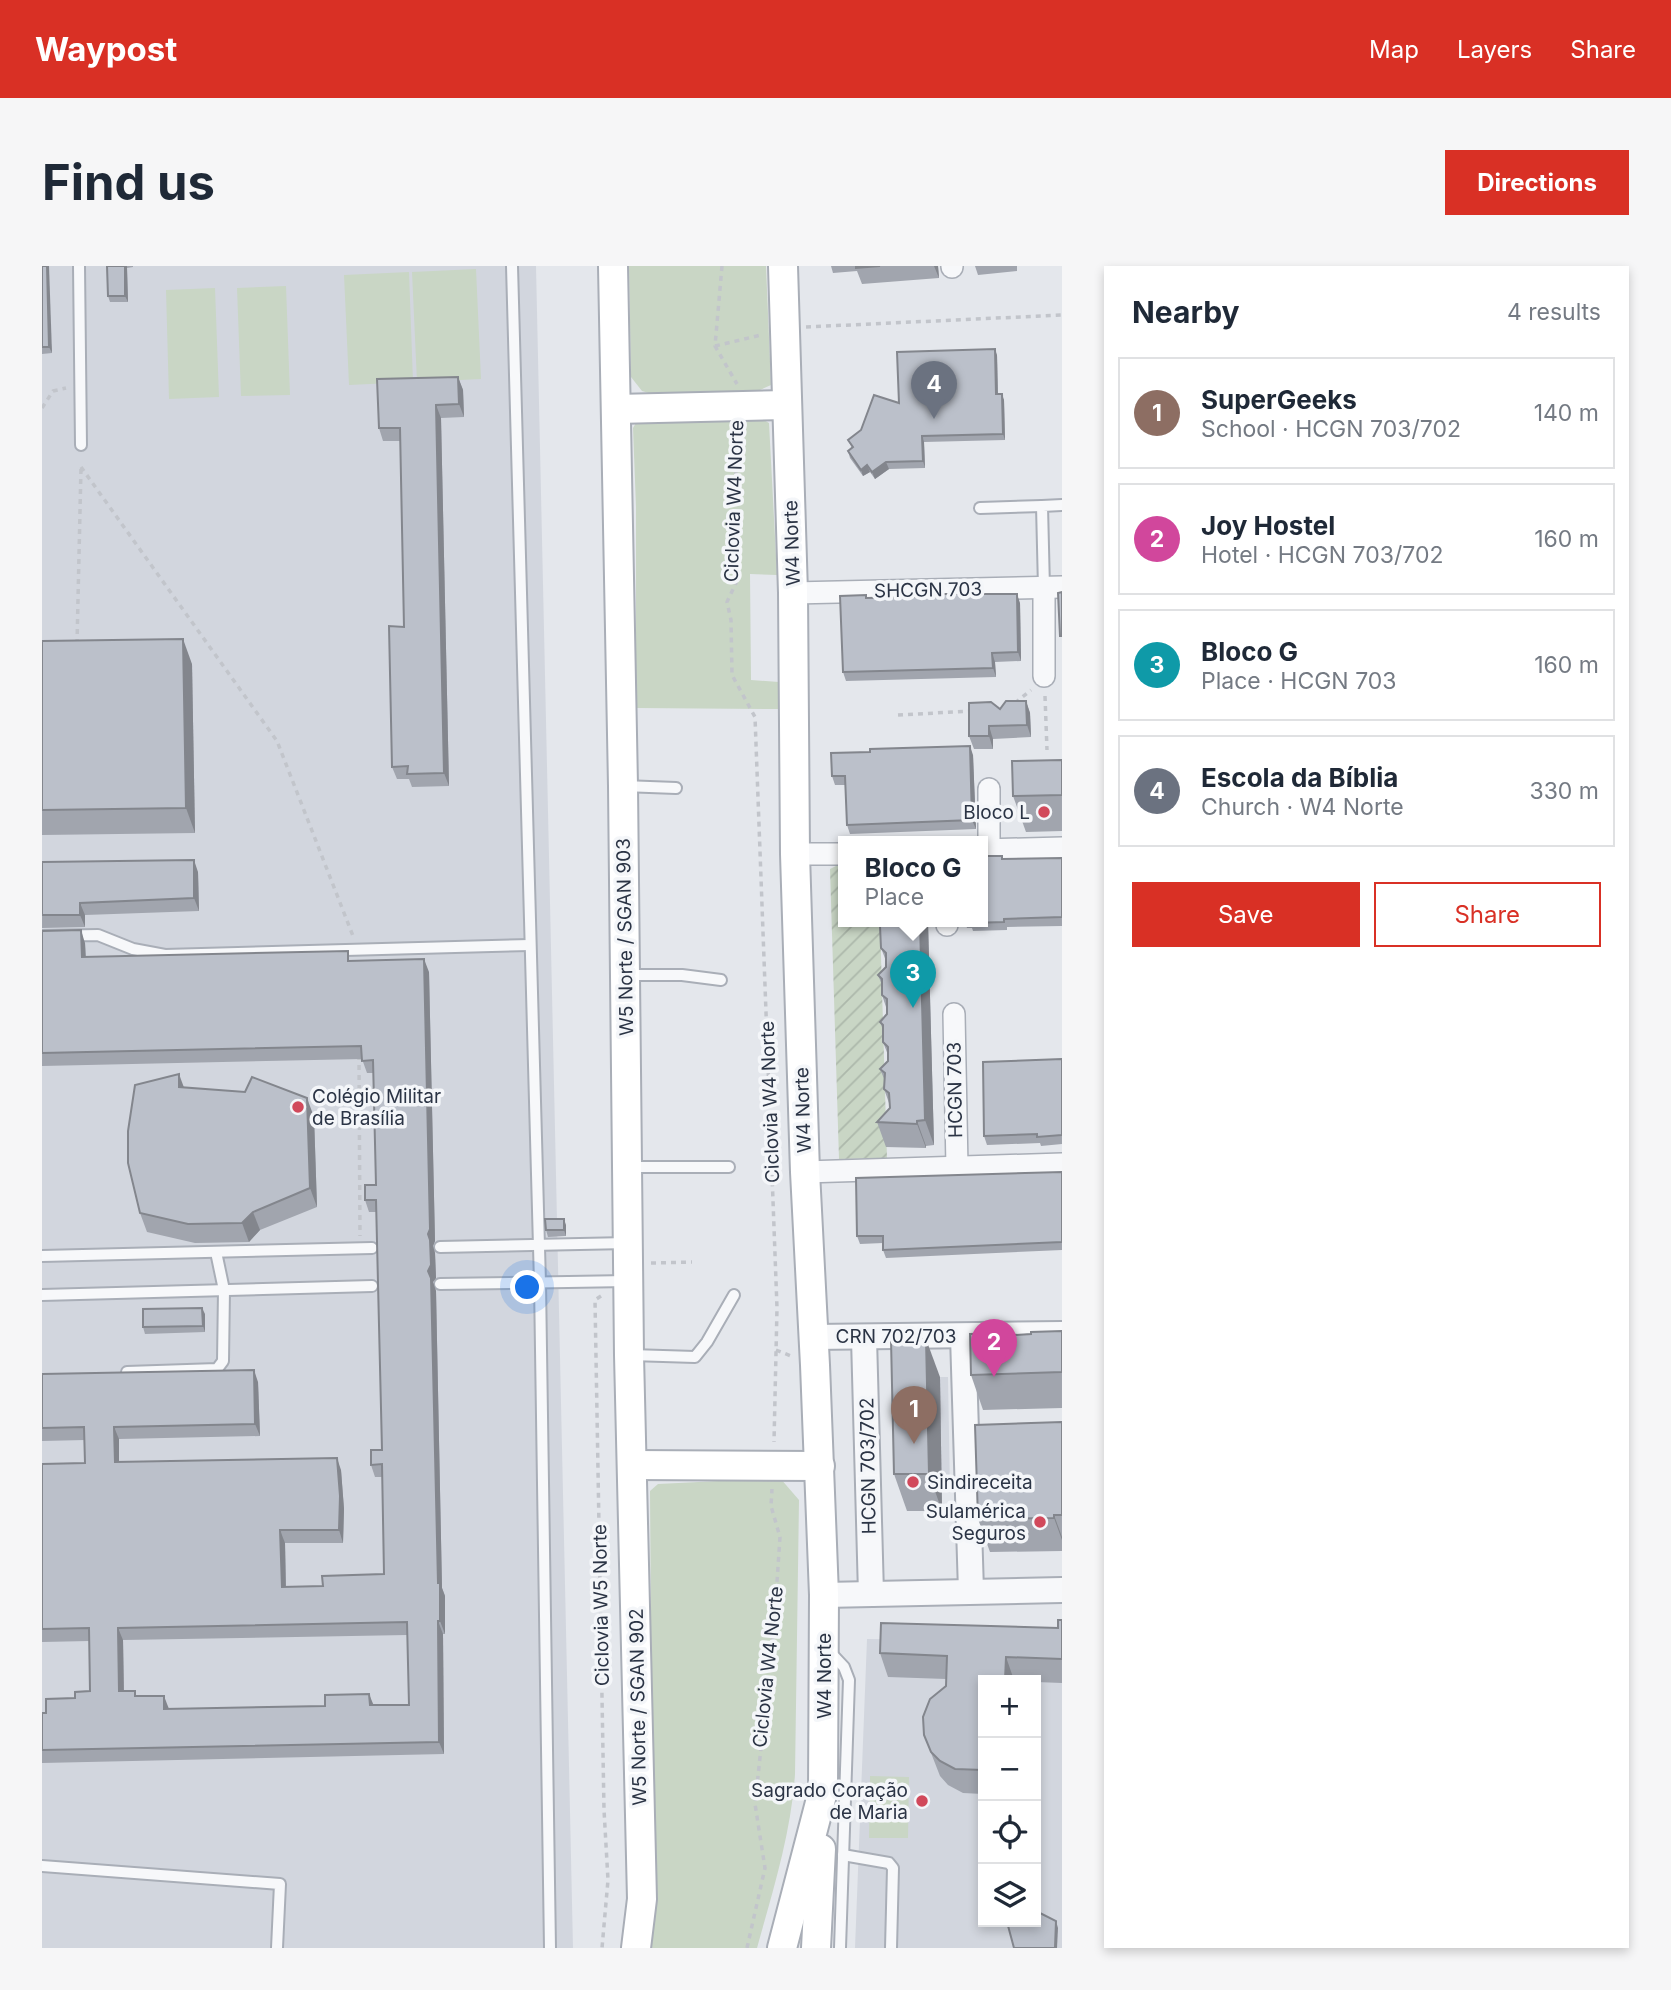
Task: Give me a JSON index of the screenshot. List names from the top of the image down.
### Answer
{
  "streets": {
    "main road": ["W4 Norte", "W5 Norte / SGAN 903", "W5 Norte / SGAN 902"],
    "street": [
      "SHCGN 703",
      "HCGN 703",
      "CRN 702/703",
      "HCGN 703/702"
    ],
    "path": ["Ciclovia W4 Norte", "Ciclovia W5 Norte"]
  },
  "crossings": [
    ["W4 Norte", "SHCGN 703"],
    ["W4 Norte", "CRN 702/703"],
    ["W5 Norte / SGAN 903", "Ciclovia W5 Norte"],
    ["W5 Norte / SGAN 903", "W5 Norte / SGAN 902"],
    ["CRN 702/703", "HCGN 703/702"]
  ],
  "places": [
    "Bloco L",
    "Colégio Militar de Brasília",
    "Sindireceita",
    "Sulamérica Seguros",
    "Sagrado Coração de Maria"
  ],
  "page": {
    "header": "Waypost",
    "nav": ["Map", "Layers", "Share"],
    "buttons": [
      "Directions",
      ["Save", "Share"]
    ],
    "title": "Find us",
    "heading": ["Nearby", "4 results"],
    "list": [
      {
        "mark": "1",
        "name": "SuperGeeks",
        "note": "School · HCGN 703/702",
        "value": "140 m"
      },
      {
        "mark": "2",
        "name": "Joy Hostel",
        "note": "Hotel · HCGN 703/702",
        "value": "160 m"
      },
      {
        "mark": "3",
        "name": "Bloco G",
        "note": "Place · HCGN 703",
        "value": "160 m"
      },
      {
        "mark": "4",
        "name": "Escola da Bíblia",
        "note": "Church · W4 Norte",
        "value": "330 m"
      }
    ],
    "pins": [
      "4",
      "3",
      "2",
      "1"
    ],
    "popup": ["Bloco G", "Place"],
    "map_buttons": ["+", "−"]
  }
}
